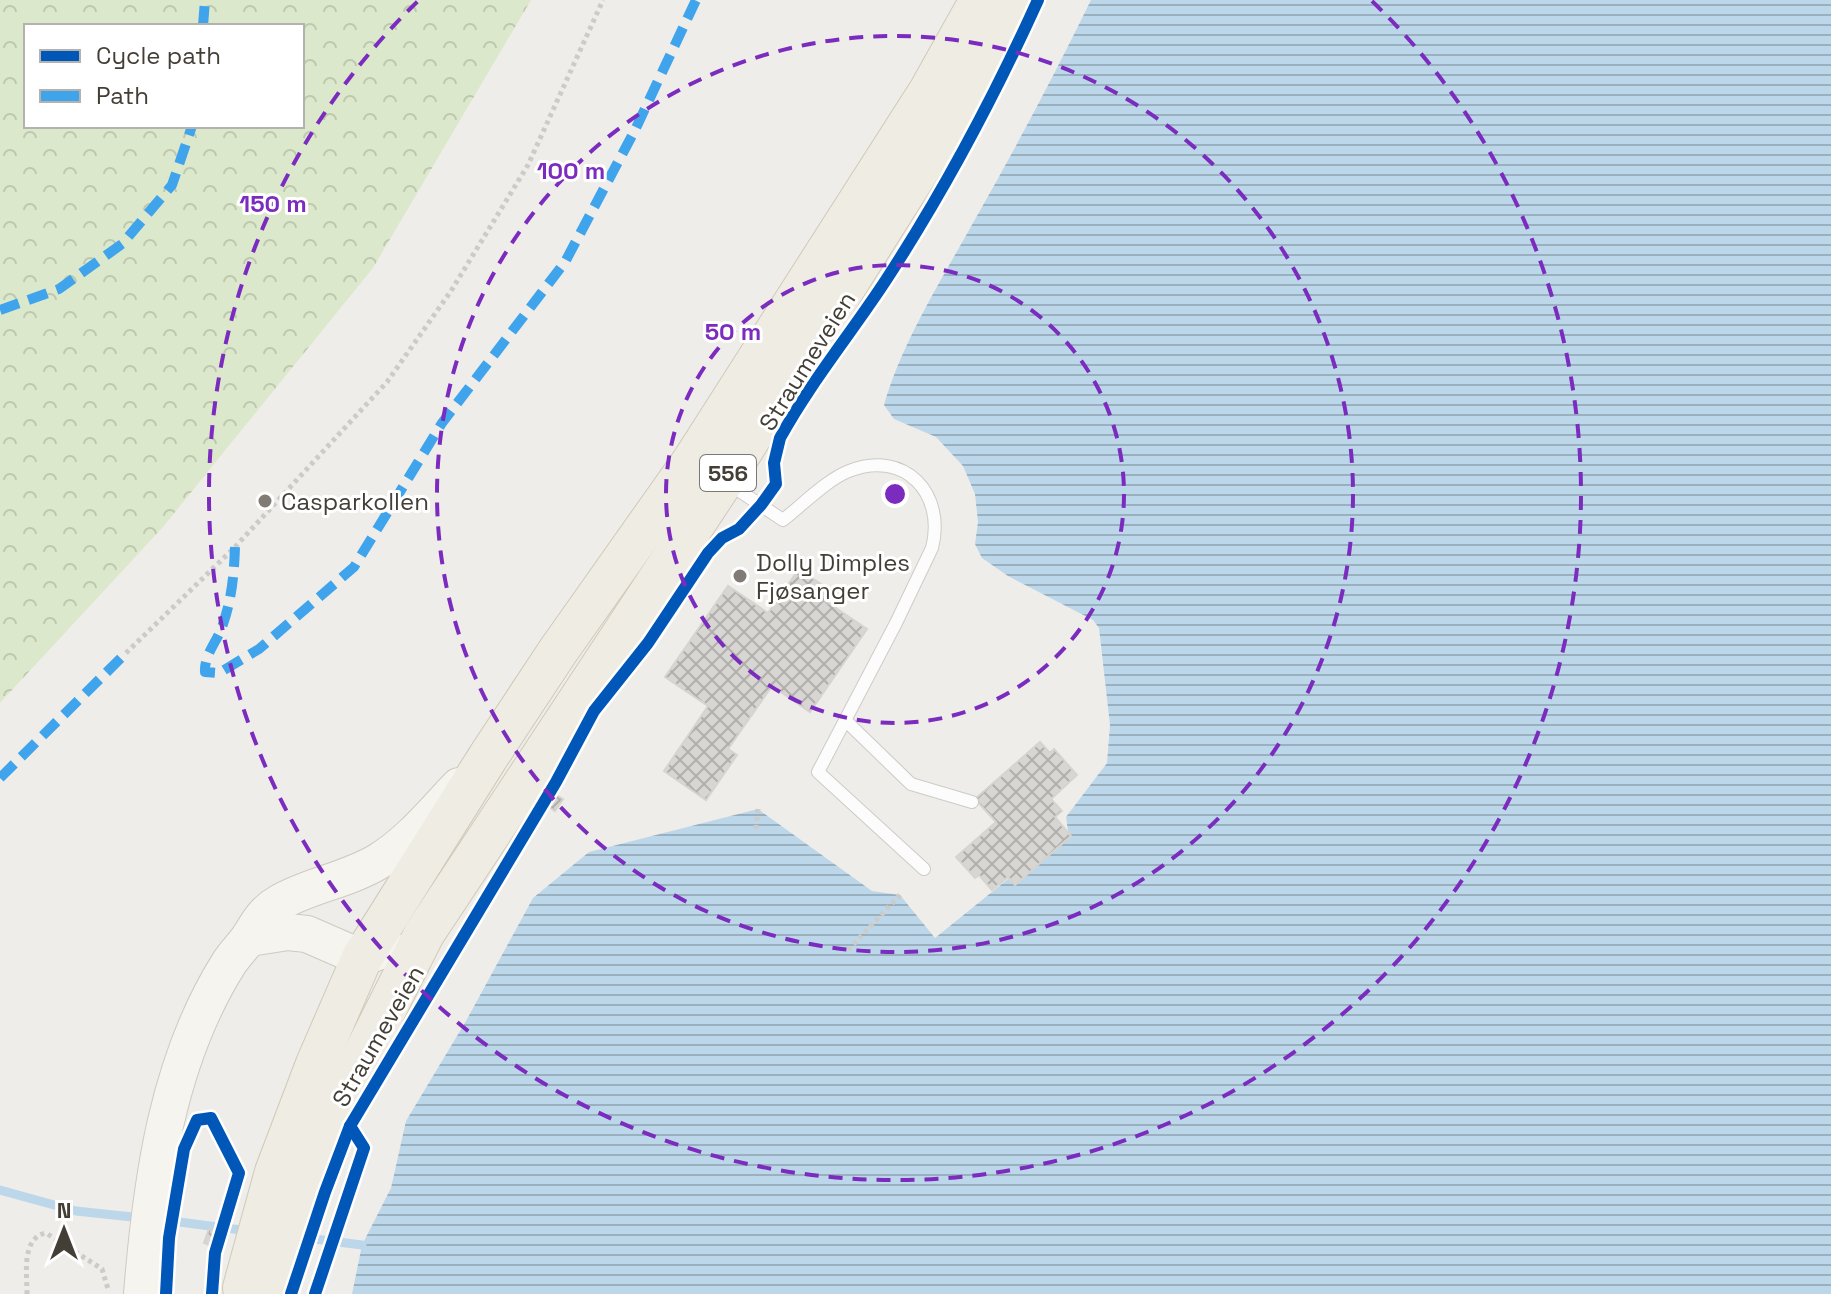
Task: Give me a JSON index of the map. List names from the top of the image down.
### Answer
{
  "streets": {
    "main road": ["Straumeveien", "556"]
  },
  "places": ["Casparkollen", "Dolly Dimples Fjøsanger"],
  "legend": ["Cycle path", "Path"],
  "north": "top",
  "rings": ["100 m", "150 m", "50 m"]
}
